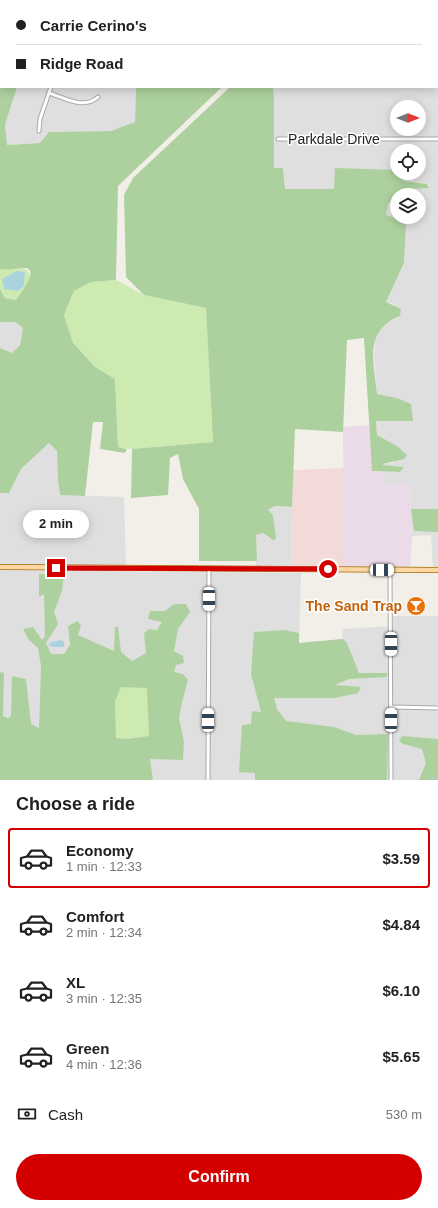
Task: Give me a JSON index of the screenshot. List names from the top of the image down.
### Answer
{
  "streets": {
    "street": ["Parkdale Drive"]
  },
  "places": {
    "bar": ["The Sand Trap"]
  },
  "north": "right",
  "page": {
    "banner": ["Carrie Cerino's", "Ridge Road"],
    "bubble": "2 min",
    "heading": "Choose a ride",
    "list": [
      {
        "name": "Economy",
        "note": "1 min · 12:33",
        "value": "$3.59"
      },
      {
        "name": "Comfort",
        "note": "2 min · 12:34",
        "value": "$4.84"
      },
      {
        "name": "XL",
        "note": "3 min · 12:35",
        "value": "$6.10"
      },
      {
        "name": "Green",
        "note": "4 min · 12:36",
        "value": "$5.65"
      }
    ],
    "pay": ["Cash", "530 m"],
    "buttons": "Confirm"
  }
}
